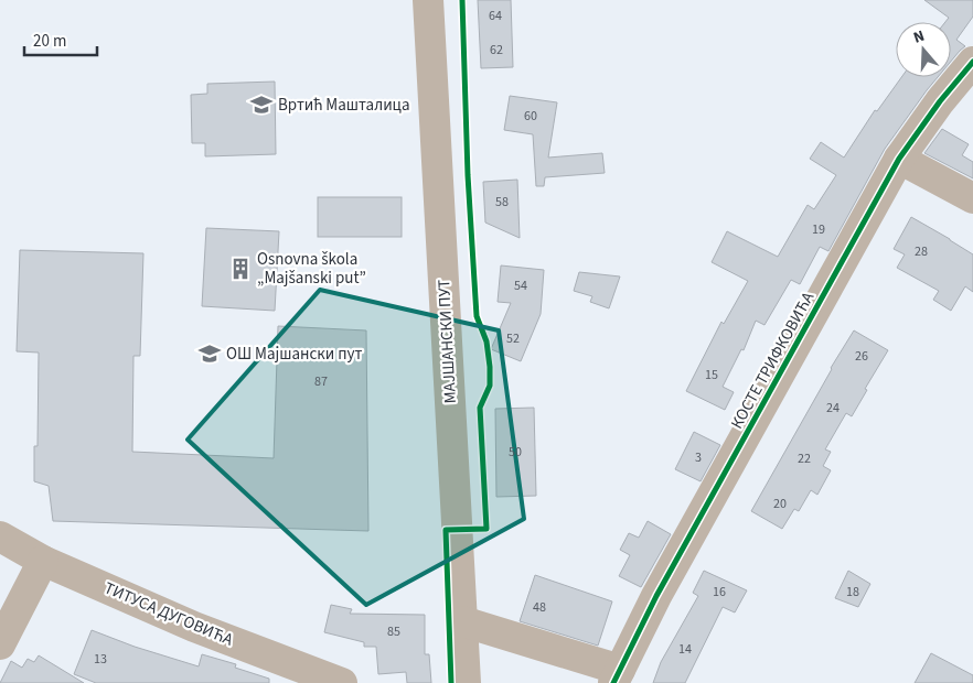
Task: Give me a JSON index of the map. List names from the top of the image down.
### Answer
{
  "streets": {
    "street": ["МАЈШАНСКИ ПУТ", "КОСТЕ ТРИФКОВИЋА", "ТИТУСА ДУГОВИЋА"]
  },
  "places": {
    "school or university": ["Вртић Машталица", "ОШ Мајшански пут"],
    "building": ["Osnovna škola „Majšanski put”"]
  },
  "house_numbers": [
    "64",
    "62",
    "60",
    "58",
    "19",
    "28",
    "54",
    "52",
    "26",
    "15",
    "87",
    "24",
    "50",
    "3",
    "22",
    "20",
    "16",
    "18",
    "48",
    "85",
    "14",
    "13"
  ],
  "scale_bar": "20 m",
  "north": "top"
}
